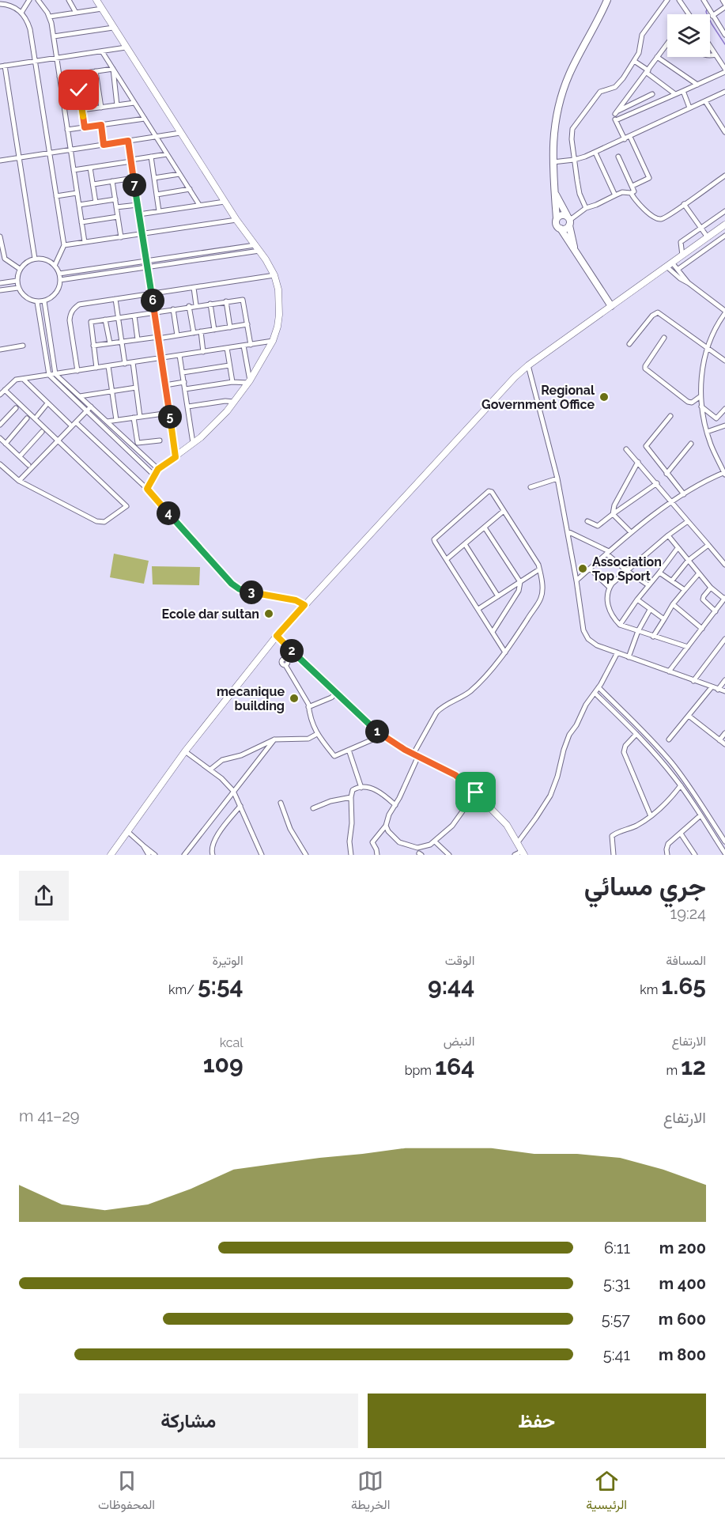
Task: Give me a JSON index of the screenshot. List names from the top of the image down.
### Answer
{
  "places": [
    "Regional Government Office",
    "Association Top Sport",
    "Ecole dar sultan",
    "mecanique building"
  ],
  "page": {
    "pins": [
      "7",
      "6",
      "5",
      "4",
      "3",
      "2",
      "1"
    ],
    "heading": ["جري مسائي", "19:24"],
    "stats": [
      ["المسافة", "1.65 km"],
      ["الوقت", "9:44"],
      ["الوتيرة", "5:54 /km"],
      ["الارتفاع", "12 m"],
      ["النبض", "164 bpm"],
      ["kcal", "109"]
    ],
    "chart": ["الارتفاع", "29–41 m"],
    "list": [
      {
        "name": "200 m",
        "note": "6:11"
      },
      {
        "name": "400 m",
        "note": "5:31"
      },
      {
        "name": "600 m",
        "note": "5:57"
      },
      {
        "name": "800 m",
        "note": "5:41"
      }
    ],
    "buttons": ["حفظ", "مشاركة"],
    "tabs": ["الرئيسية", "الخريطة", "المحفوظات"]
  }
}
